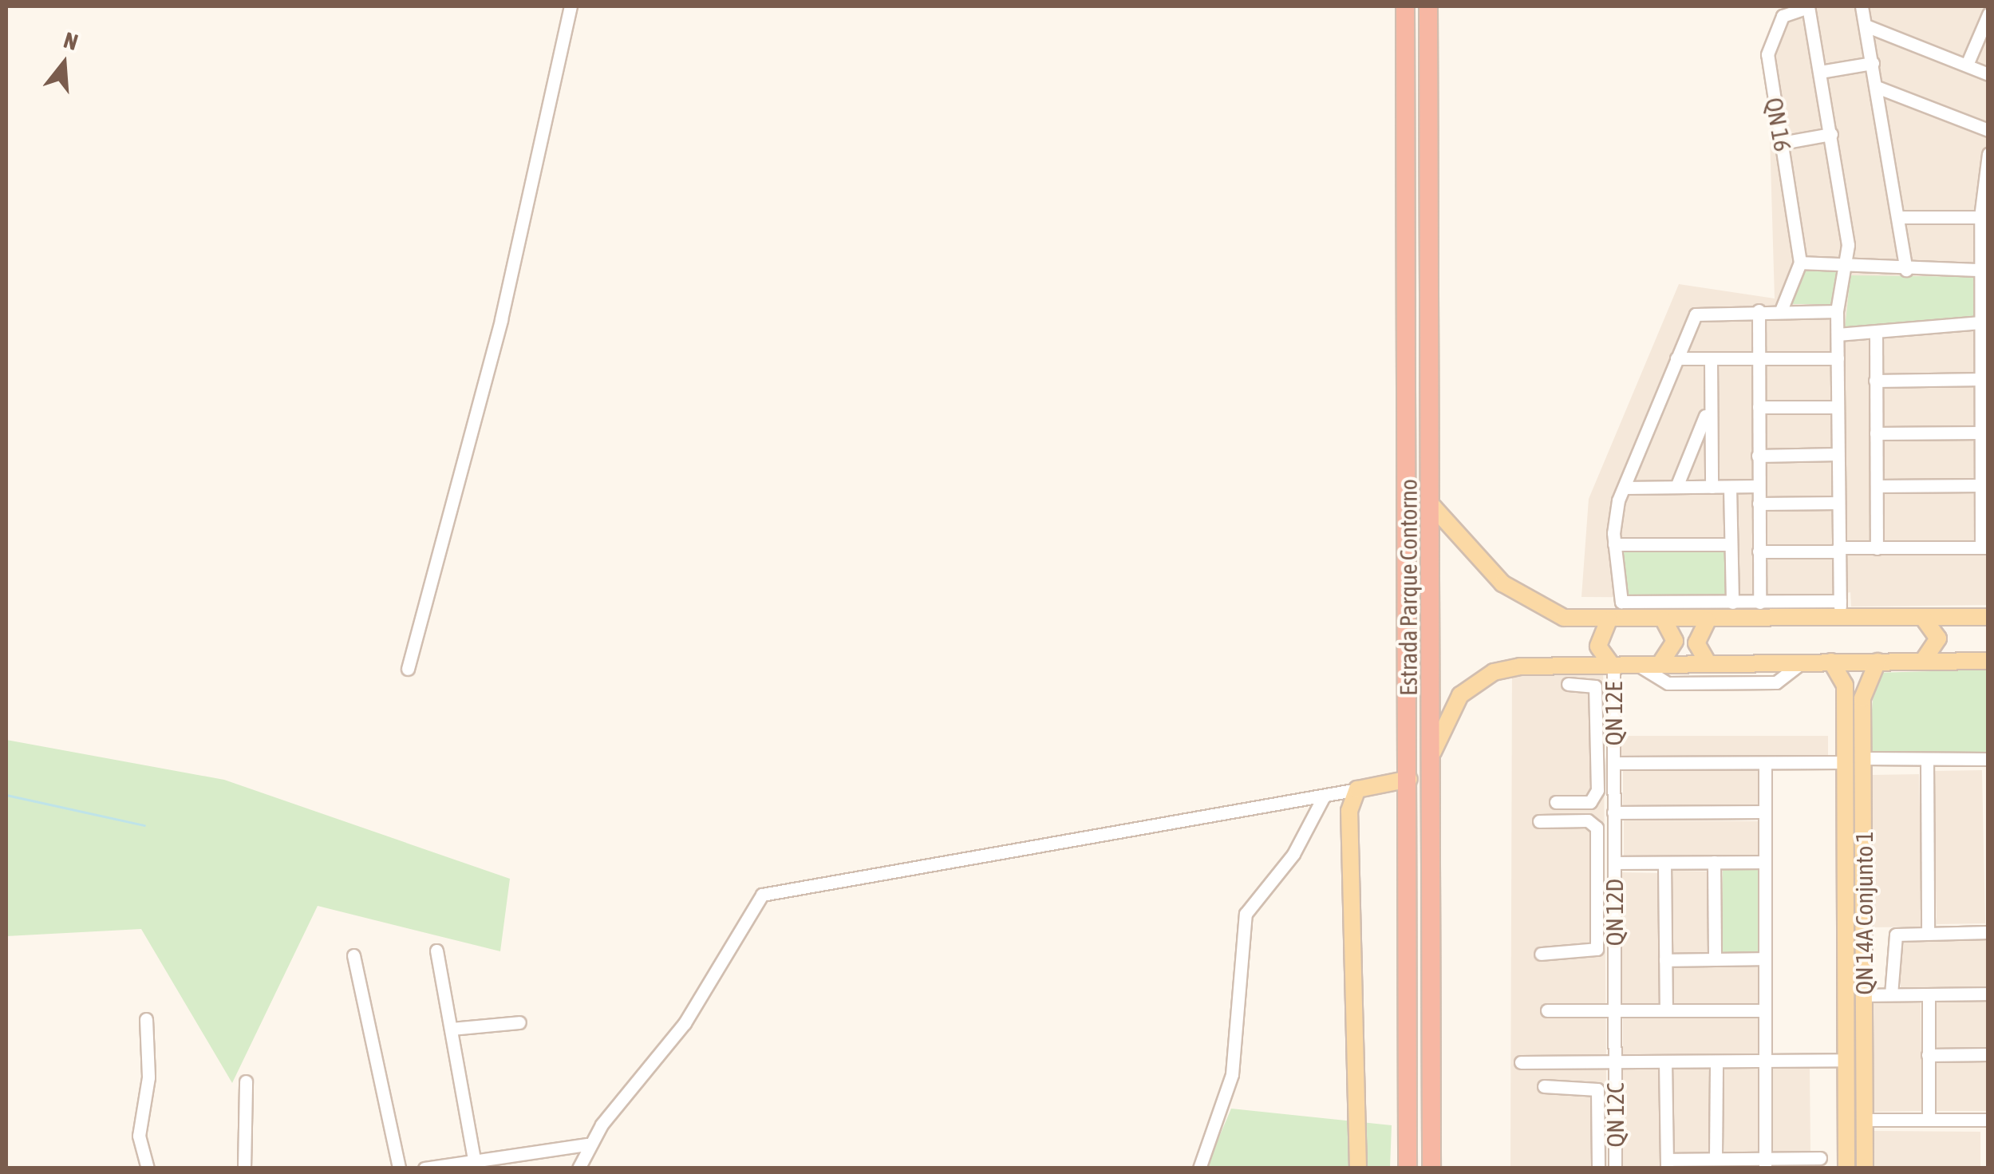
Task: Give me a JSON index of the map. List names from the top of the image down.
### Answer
{
  "streets": {
    "highway": ["Estrada Parque Contorno"],
    "main road": ["QN 14A Conjunto 1"],
    "street": [
      "QN 16",
      "QN 12E",
      "QN 12D",
      "QN 12C"
    ]
  },
  "crossings": [
    ["QN 12E", "QN 12D"],
    ["QN 12D", "QN 12C"]
  ],
  "north": "top"
}
